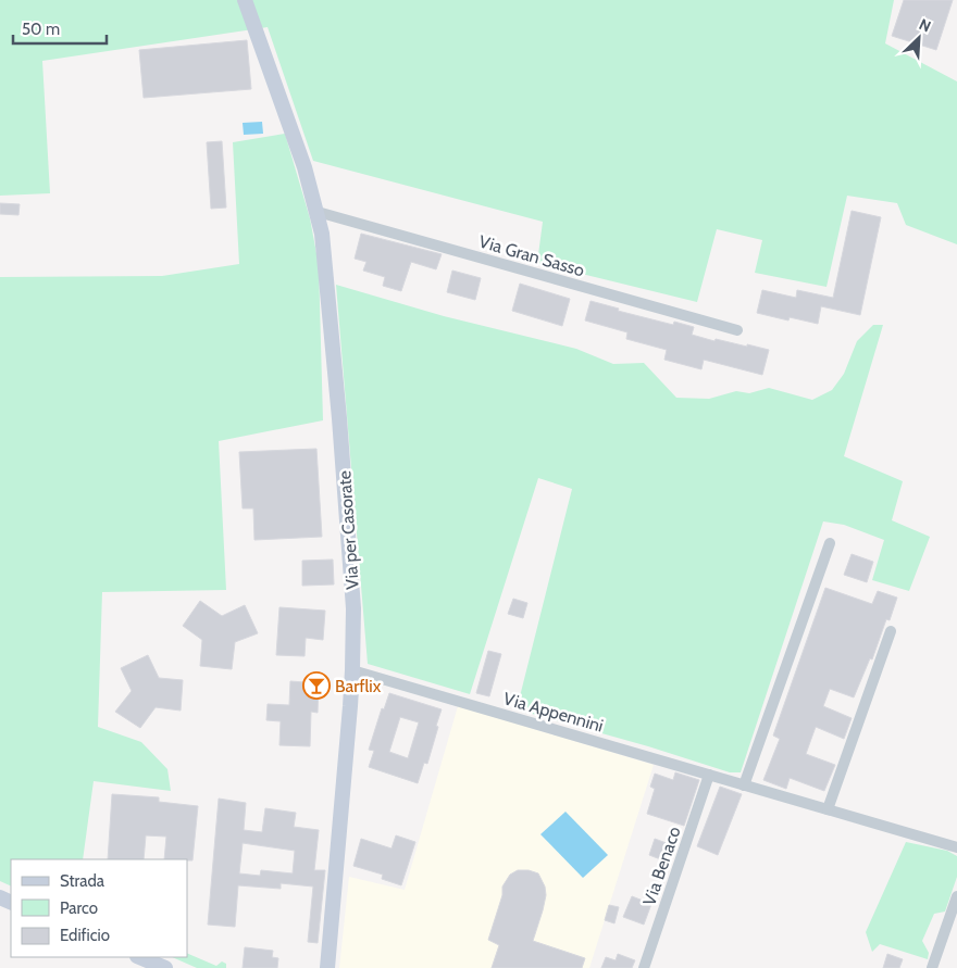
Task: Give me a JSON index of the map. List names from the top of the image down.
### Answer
{
  "streets": {
    "street": [
      "Via Gran Sasso",
      "Via per Casorate",
      "Via Appennini",
      "Via Benaco"
    ]
  },
  "crossings": [
    ["Via Gran Sasso", "Via per Casorate"],
    ["Via per Casorate", "Via Appennini"],
    ["Via Appennini", "Via Benaco"]
  ],
  "places": {
    "bar": ["Barflix"]
  },
  "legend": ["Strada", "Parco", "Edificio"],
  "scale_bar": "50 m",
  "north": "top right"
}
